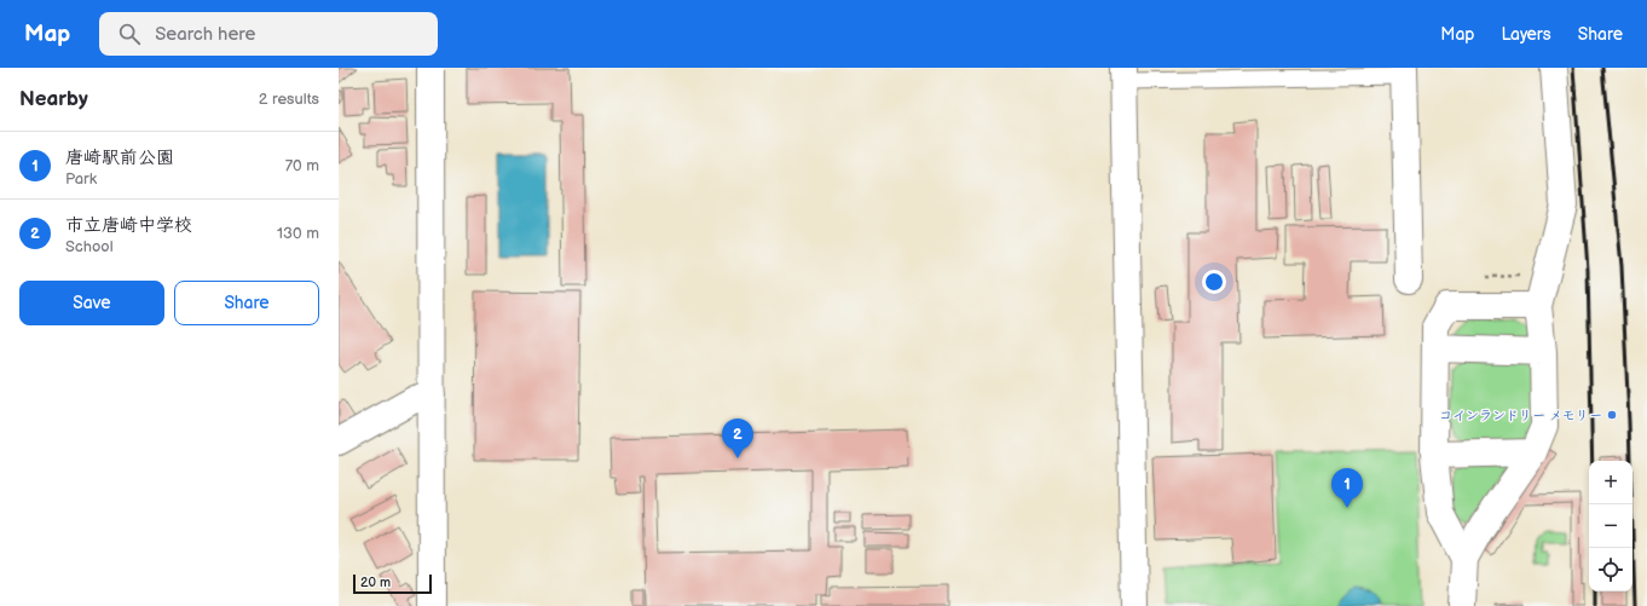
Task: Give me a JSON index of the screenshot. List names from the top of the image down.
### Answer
{
  "places": ["コインランドリー メモリー"],
  "scale_bar": "20 m",
  "page": {
    "header": "Map",
    "search": "Search here",
    "nav": ["Map", "Layers", "Share"],
    "heading": ["Nearby", "2 results"],
    "list": [
      {
        "mark": "1",
        "name": "唐崎駅前公園",
        "note": "Park",
        "value": "70 m"
      },
      {
        "mark": "2",
        "name": "市立唐崎中学校",
        "note": "School",
        "value": "130 m"
      }
    ],
    "buttons": ["Save", "Share"],
    "pins": ["2", "1"],
    "map_buttons": ["+", "−"],
    "scale": "20 m"
  }
}
